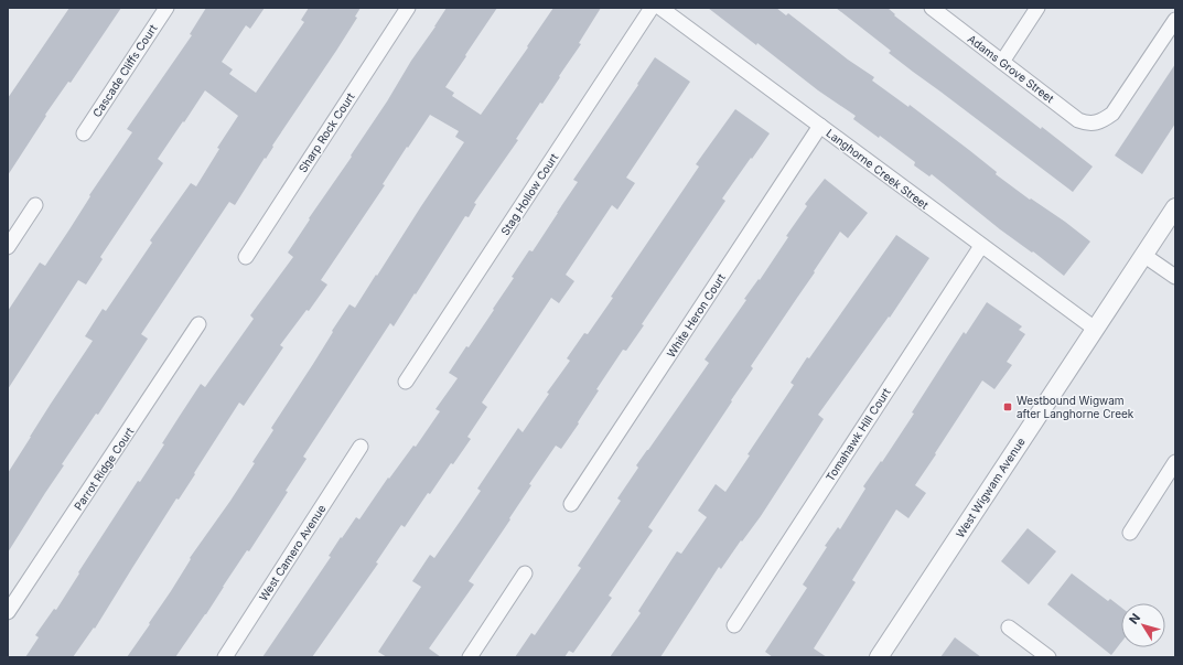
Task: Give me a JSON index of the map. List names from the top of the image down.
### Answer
{
  "streets": {
    "street": [
      "Adams Grove Street",
      "Cascade Cliffs Court",
      "Sharp Rock Court",
      "Langhorne Creek Street",
      "Stag Hollow Court",
      "White Heron Court",
      "Tomahawk Hill Court",
      "Parrot Ridge Court",
      "West Wigwam Avenue",
      "West Camero Avenue"
    ]
  },
  "crossings": [
    ["Langhorne Creek Street", "White Heron Court"],
    ["Langhorne Creek Street", "Tomahawk Hill Court"],
    ["Langhorne Creek Street", "West Wigwam Avenue"]
  ],
  "places": {
    "transit": ["Westbound Wigwam after Langhorne Creek"]
  },
  "north": "top left"
}
